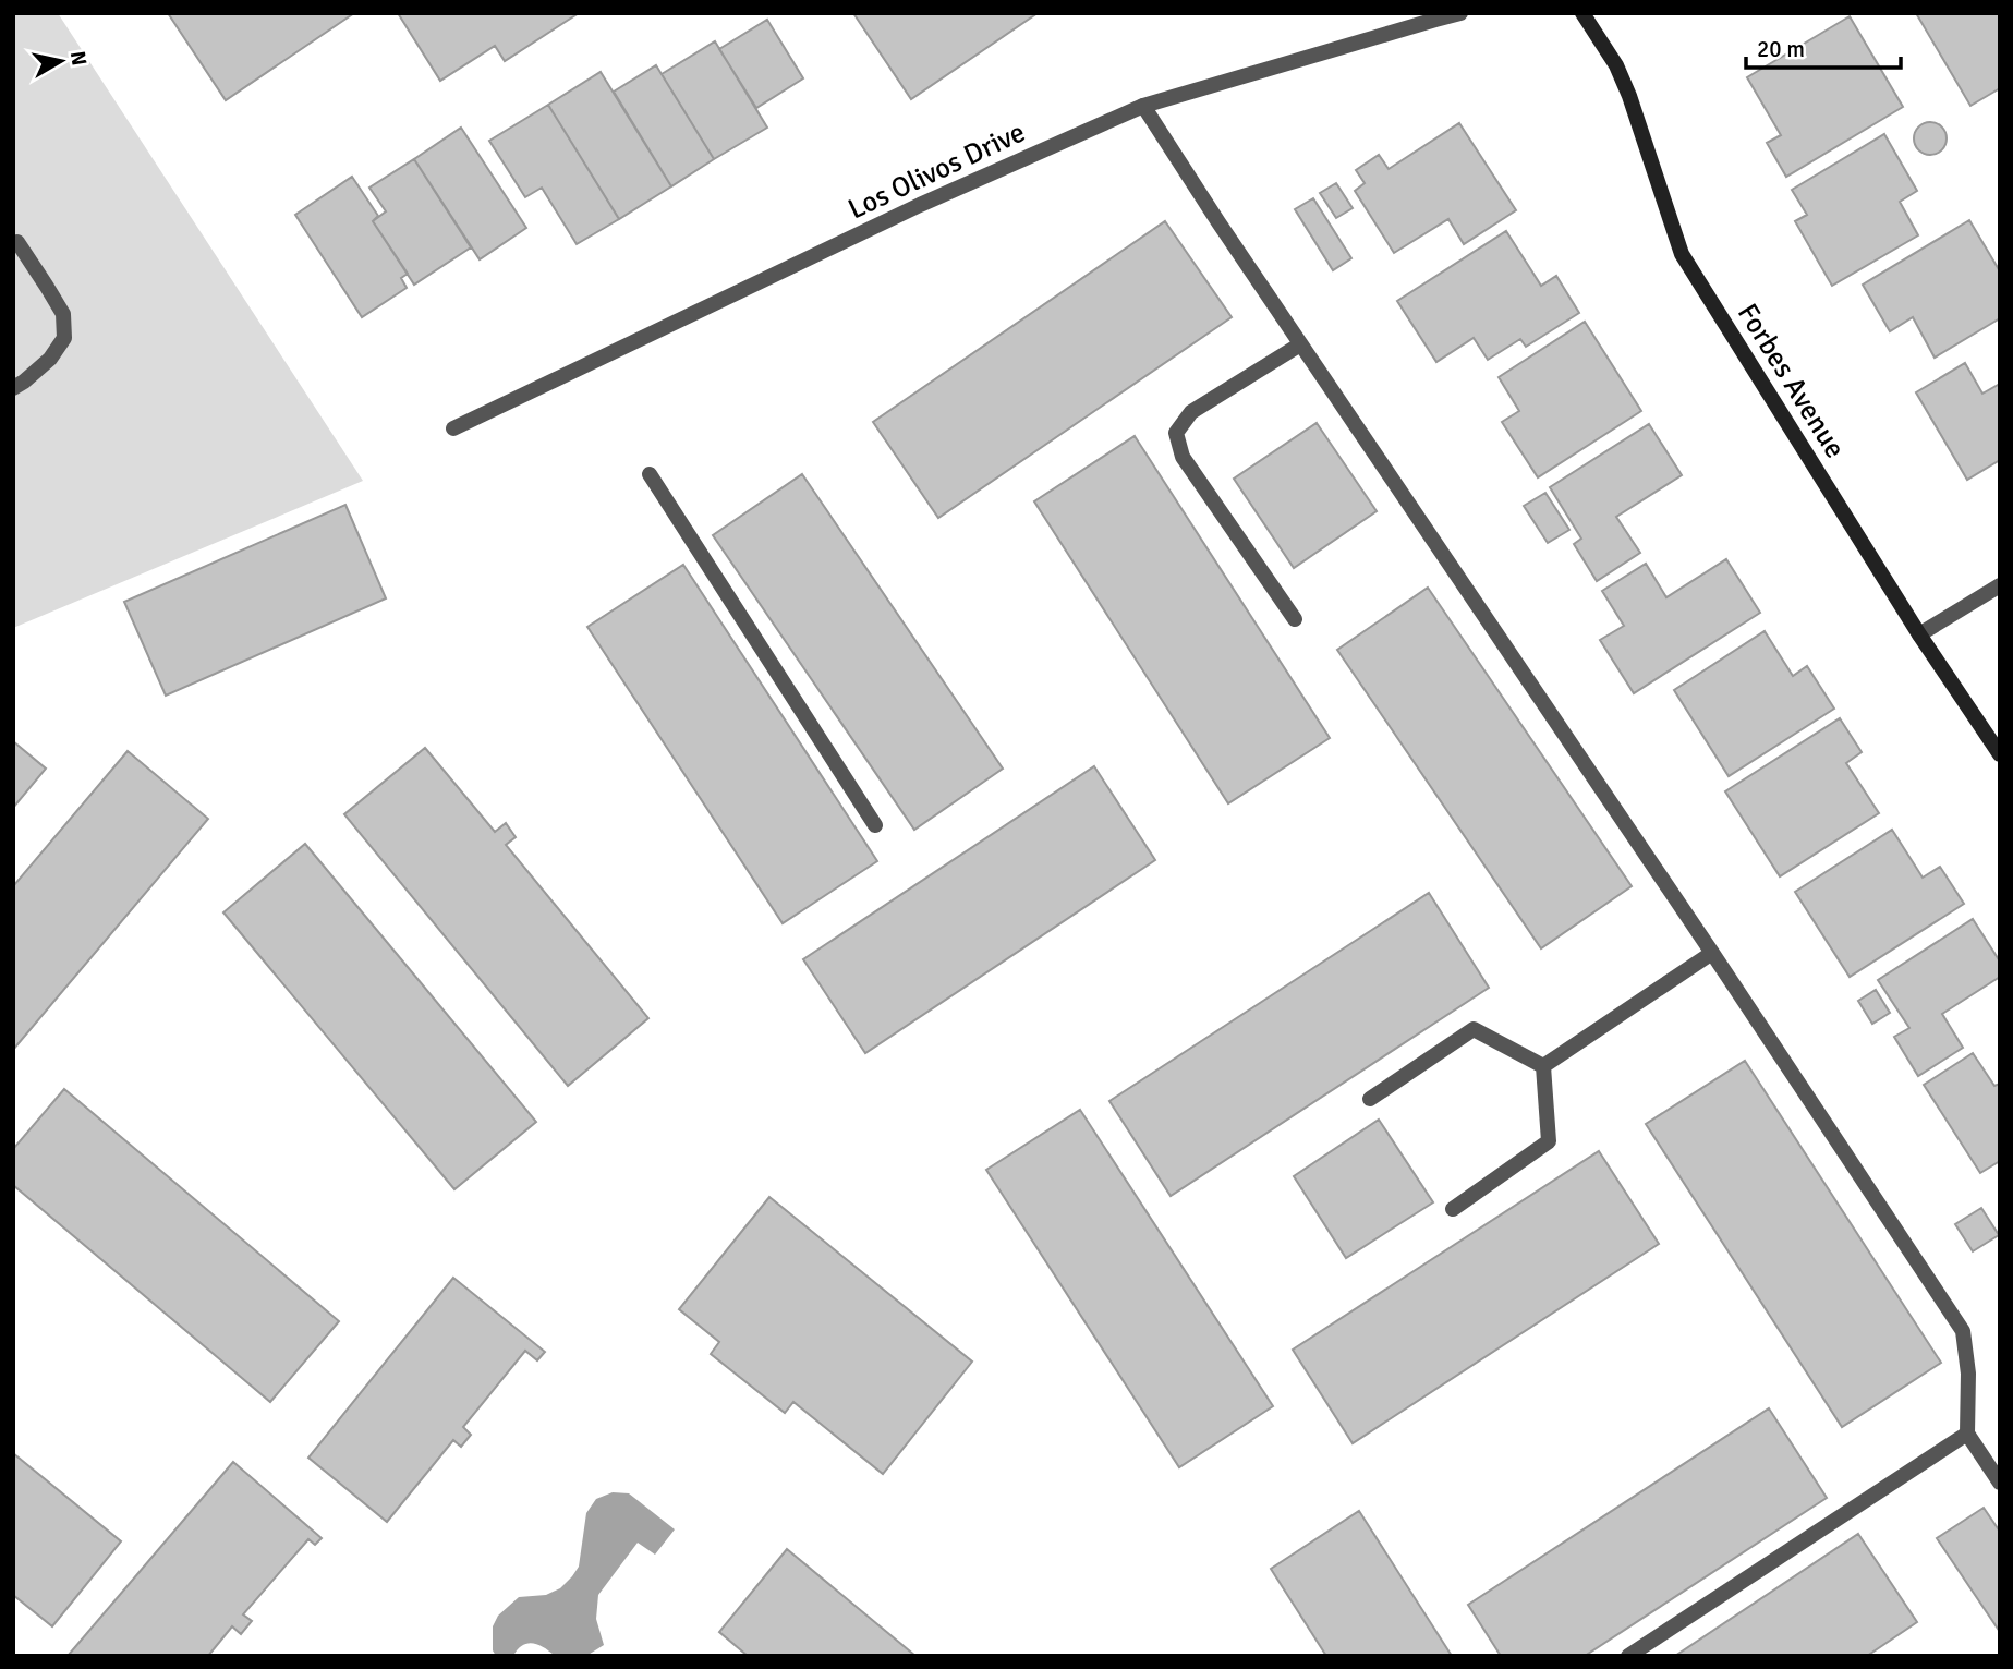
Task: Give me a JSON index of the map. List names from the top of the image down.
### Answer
{
  "streets": {
    "street": ["Los Olivos Drive", "Forbes Avenue"]
  },
  "scale_bar": "20 m",
  "north": "right"
}
